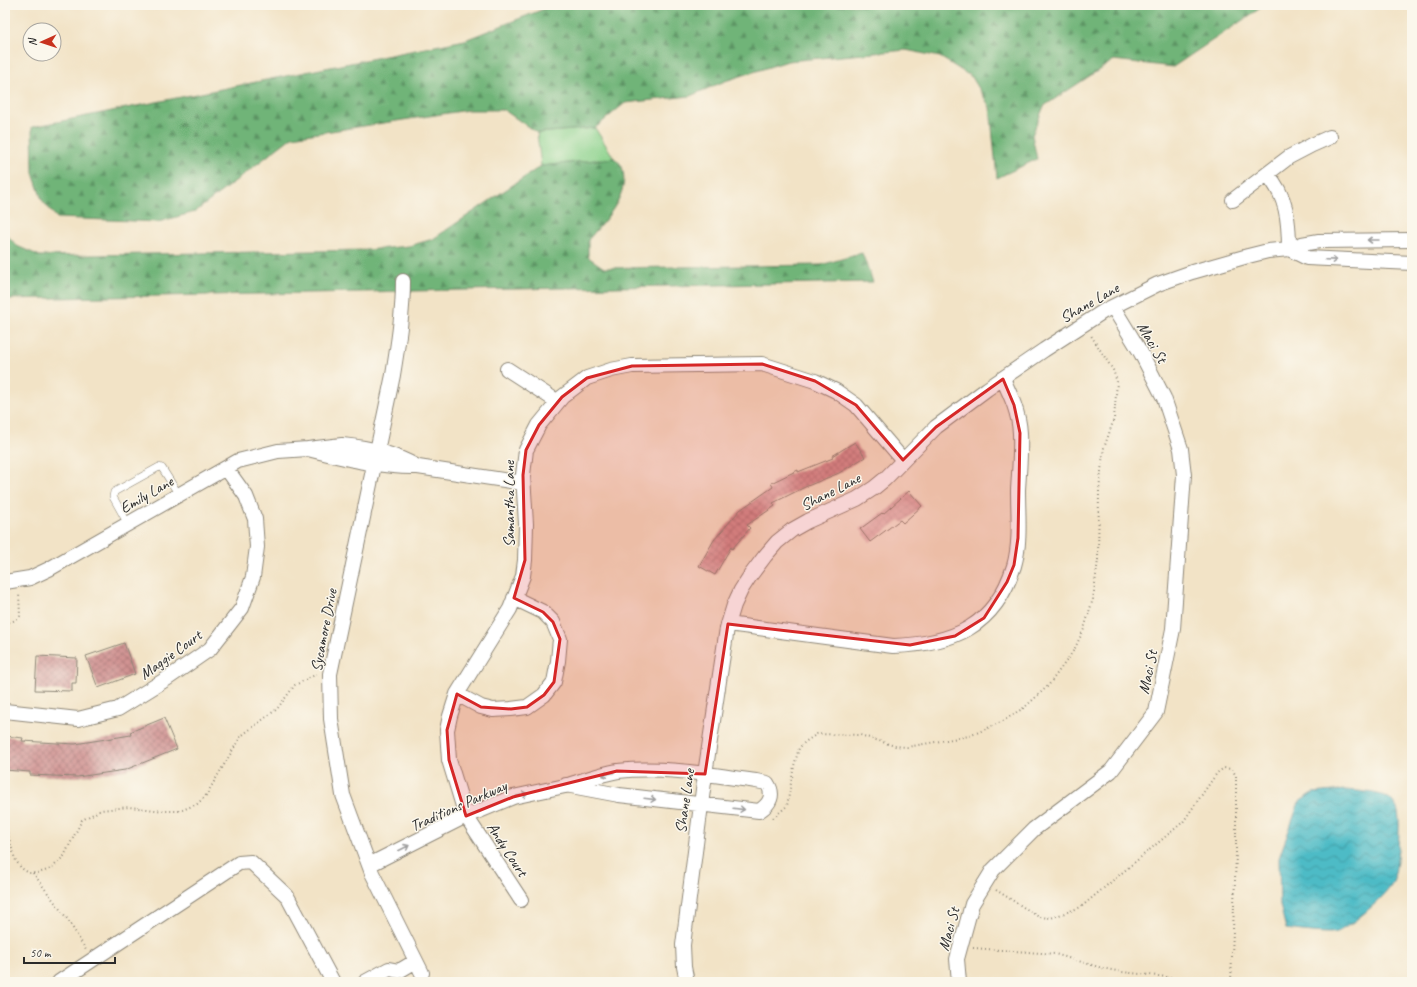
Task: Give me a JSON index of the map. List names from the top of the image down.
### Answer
{
  "streets": {
    "street": [
      "Shane Lane",
      "Maci St",
      "Emily Lane",
      "Samantha Lane",
      "Sycamore Drive",
      "Maggie Court",
      "Traditions Parkway",
      "Andy Court"
    ]
  },
  "crossings": [
    ["Shane Lane", "Maci St"],
    ["Shane Lane", "Samantha Lane"],
    ["Shane Lane", "Traditions Parkway"],
    ["Emily Lane", "Samantha Lane"],
    ["Emily Lane", "Sycamore Drive"],
    ["Emily Lane", "Maggie Court"],
    ["Samantha Lane", "Traditions Parkway"],
    ["Samantha Lane", "Andy Court"],
    ["Sycamore Drive", "Traditions Parkway"],
    ["Traditions Parkway", "Andy Court"]
  ],
  "scale_bar": "50 m",
  "north": "left"
}
